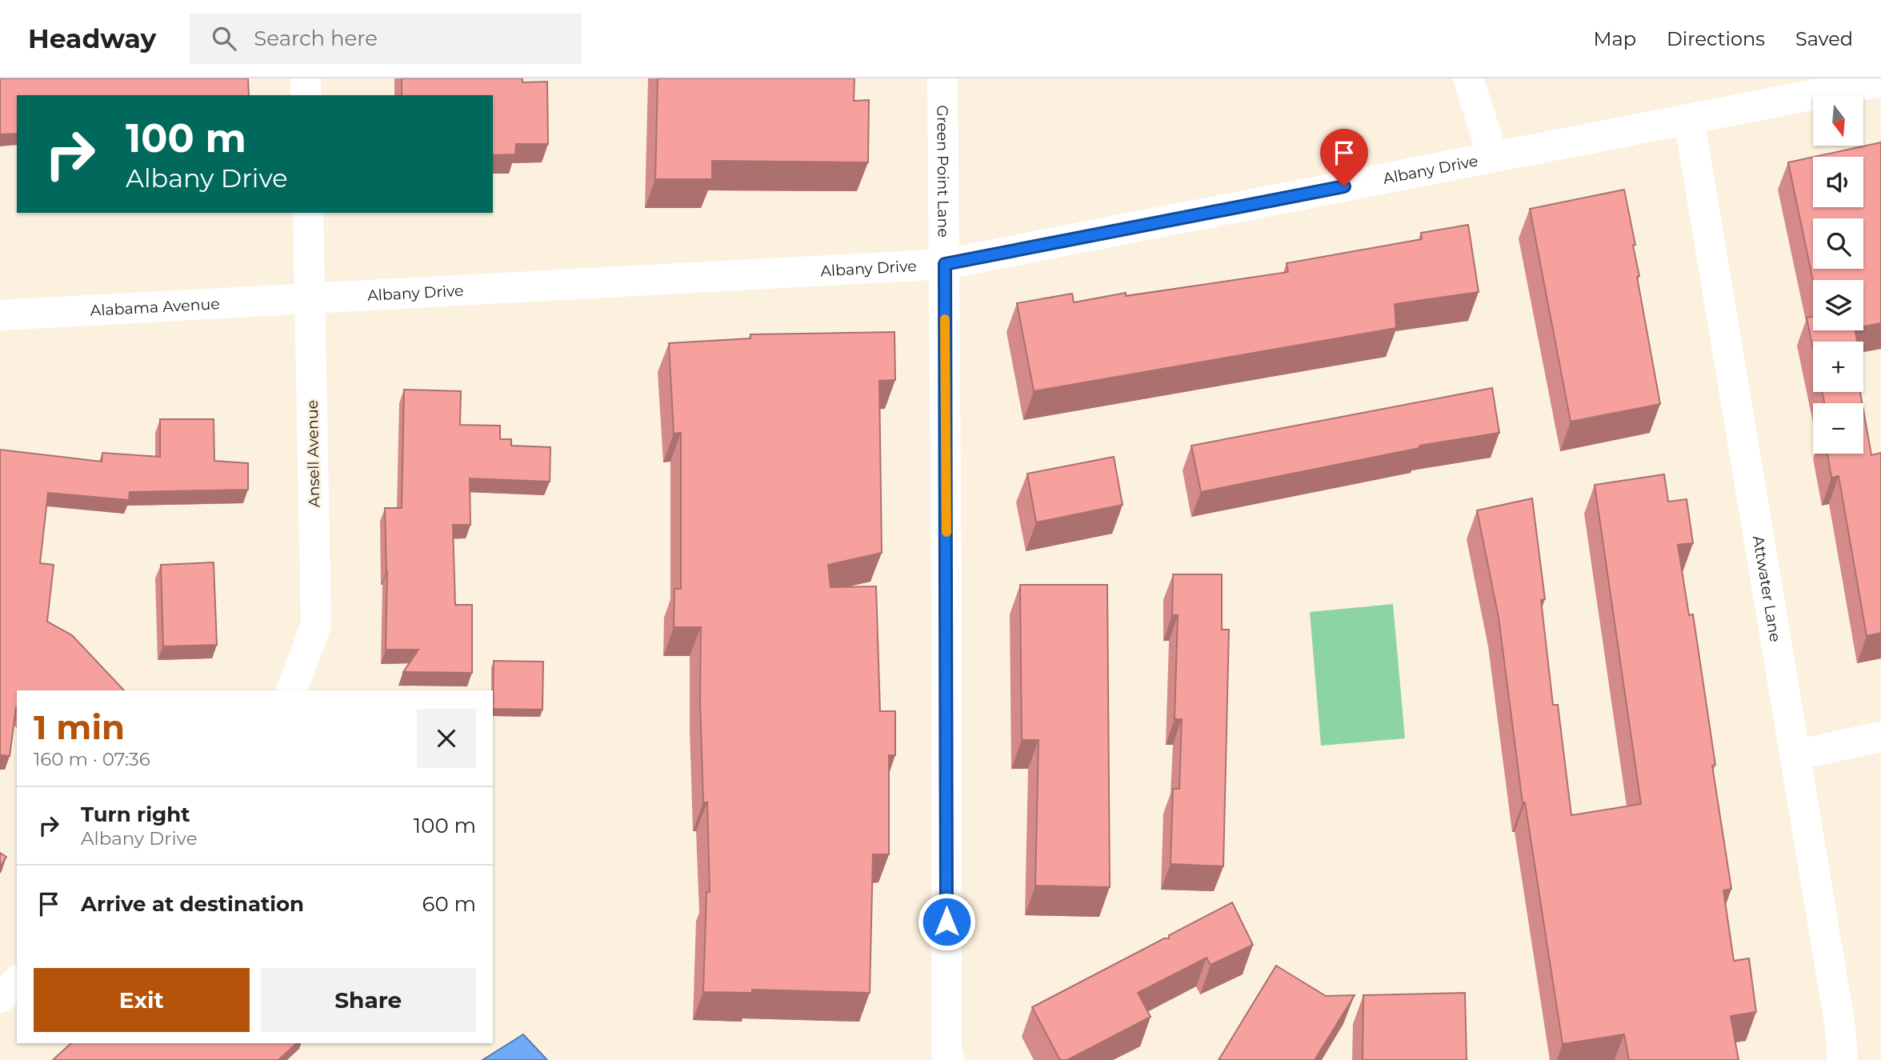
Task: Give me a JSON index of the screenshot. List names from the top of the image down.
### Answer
{
  "streets": {
    "street": [
      "Albany Drive",
      "Green Point Lane",
      "Alabama Avenue",
      "Ansell Avenue",
      "Attwater Lane"
    ]
  },
  "crossings": [
    ["Albany Drive", "Green Point Lane"],
    ["Albany Drive", "Alabama Avenue"],
    ["Albany Drive", "Ansell Avenue"],
    ["Albany Drive", "Attwater Lane"],
    ["Alabama Avenue", "Ansell Avenue"]
  ],
  "north": "bottom",
  "page": {
    "header": "Headway",
    "search": "Search here",
    "nav": ["Map", "Directions", "Saved"],
    "map_buttons": ["+", "−"],
    "turn": ["100 m", "Albany Drive"],
    "heading": ["1 min", "160 m · 07:36"],
    "list": [
      {
        "name": "Turn right",
        "note": "Albany Drive",
        "value": "100 m"
      },
      {
        "name": "Arrive at destination",
        "value": "60 m"
      }
    ],
    "buttons": ["Exit", "Share"]
  }
}
